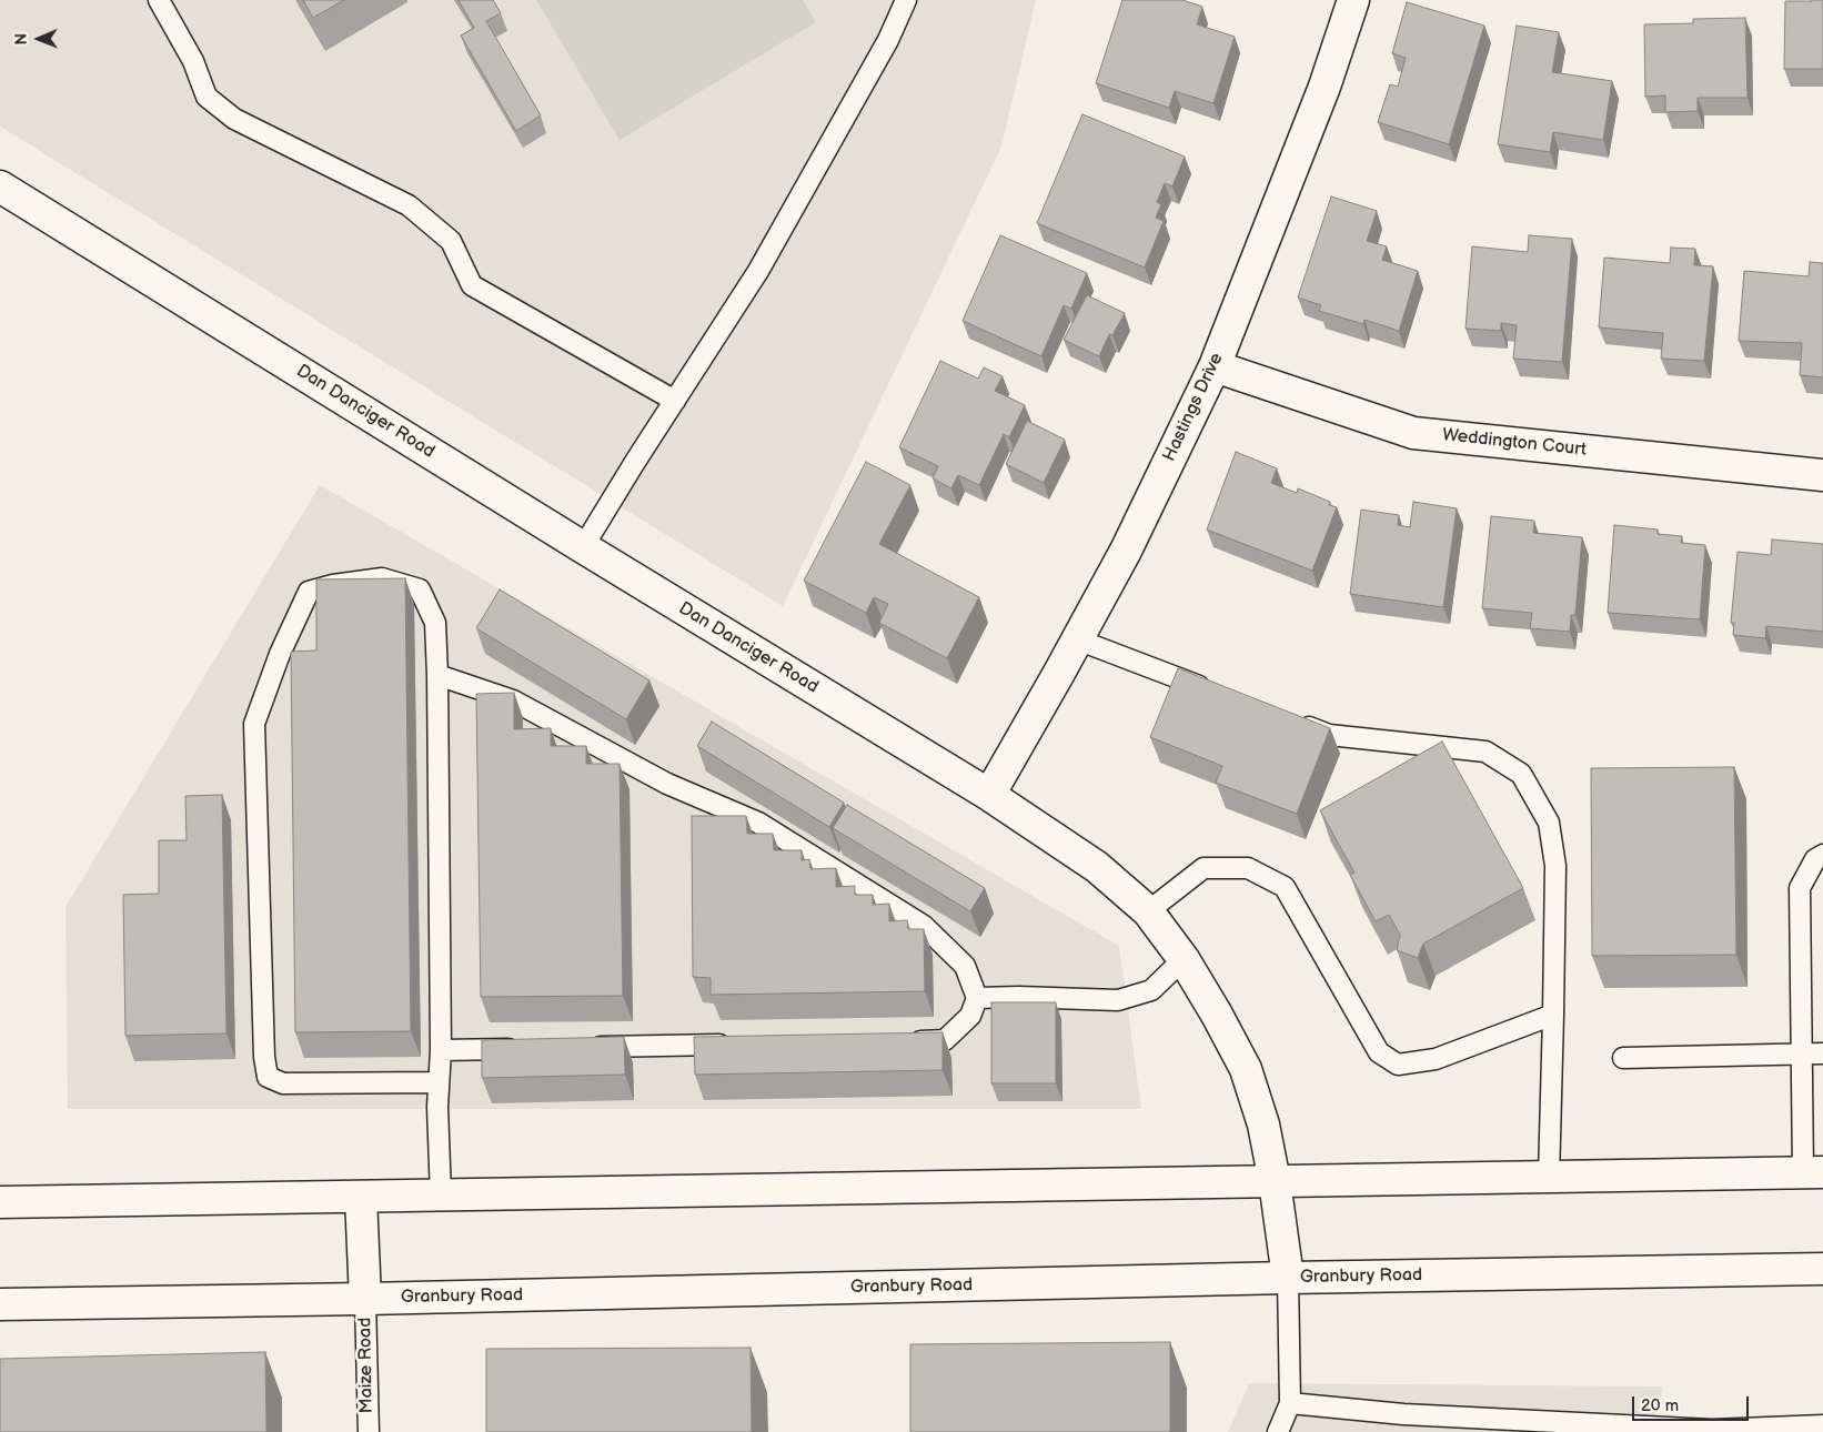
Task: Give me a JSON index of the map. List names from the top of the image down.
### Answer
{
  "streets": {
    "main road": [
      "Hastings Drive",
      "Dan Danciger Road",
      "Weddington Court",
      "Granbury Road"
    ],
    "lane": ["Maize Road"]
  },
  "crossings": [
    ["Hastings Drive", "Dan Danciger Road"],
    ["Hastings Drive", "Weddington Court"],
    ["Dan Danciger Road", "Granbury Road"],
    ["Granbury Road", "Maize Road"]
  ],
  "scale_bar": "20 m",
  "north": "left"
}
